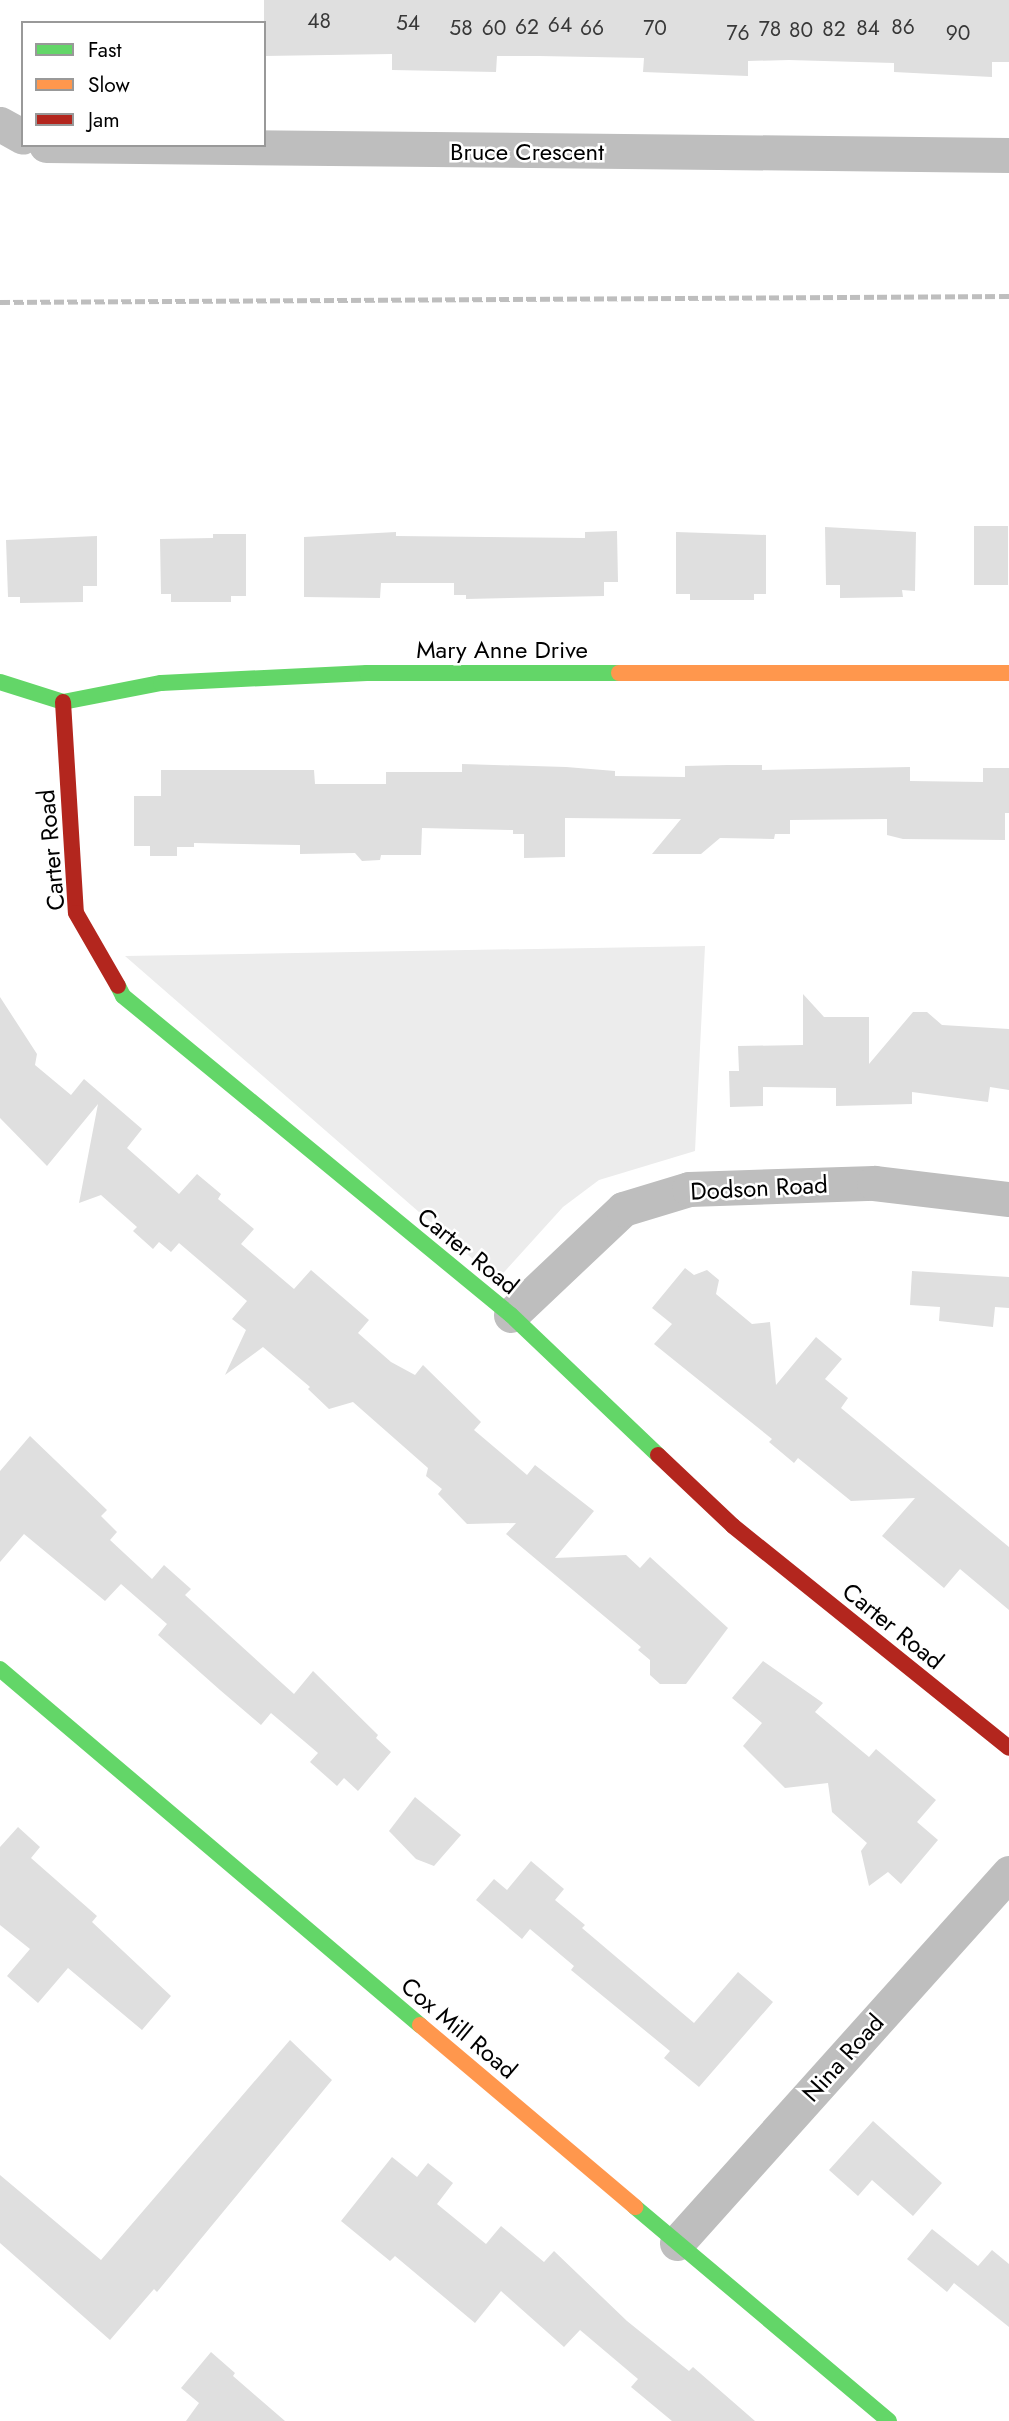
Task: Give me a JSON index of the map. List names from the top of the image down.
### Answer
{
  "streets": {
    "street": [
      "Bruce Crescent",
      "Mary Anne Drive",
      "Carter Road",
      "Dodson Road",
      "Cox Mill Road",
      "Nina Road"
    ]
  },
  "crossings": [
    ["Mary Anne Drive", "Carter Road"],
    ["Carter Road", "Dodson Road"],
    ["Cox Mill Road", "Nina Road"]
  ],
  "house_numbers": [
    "48",
    "54",
    "64",
    "62",
    "86",
    "58",
    "60",
    "66",
    "70",
    "84",
    "78",
    "82",
    "80",
    "76",
    "90"
  ],
  "legend": ["Fast", "Slow", "Jam"]
}
